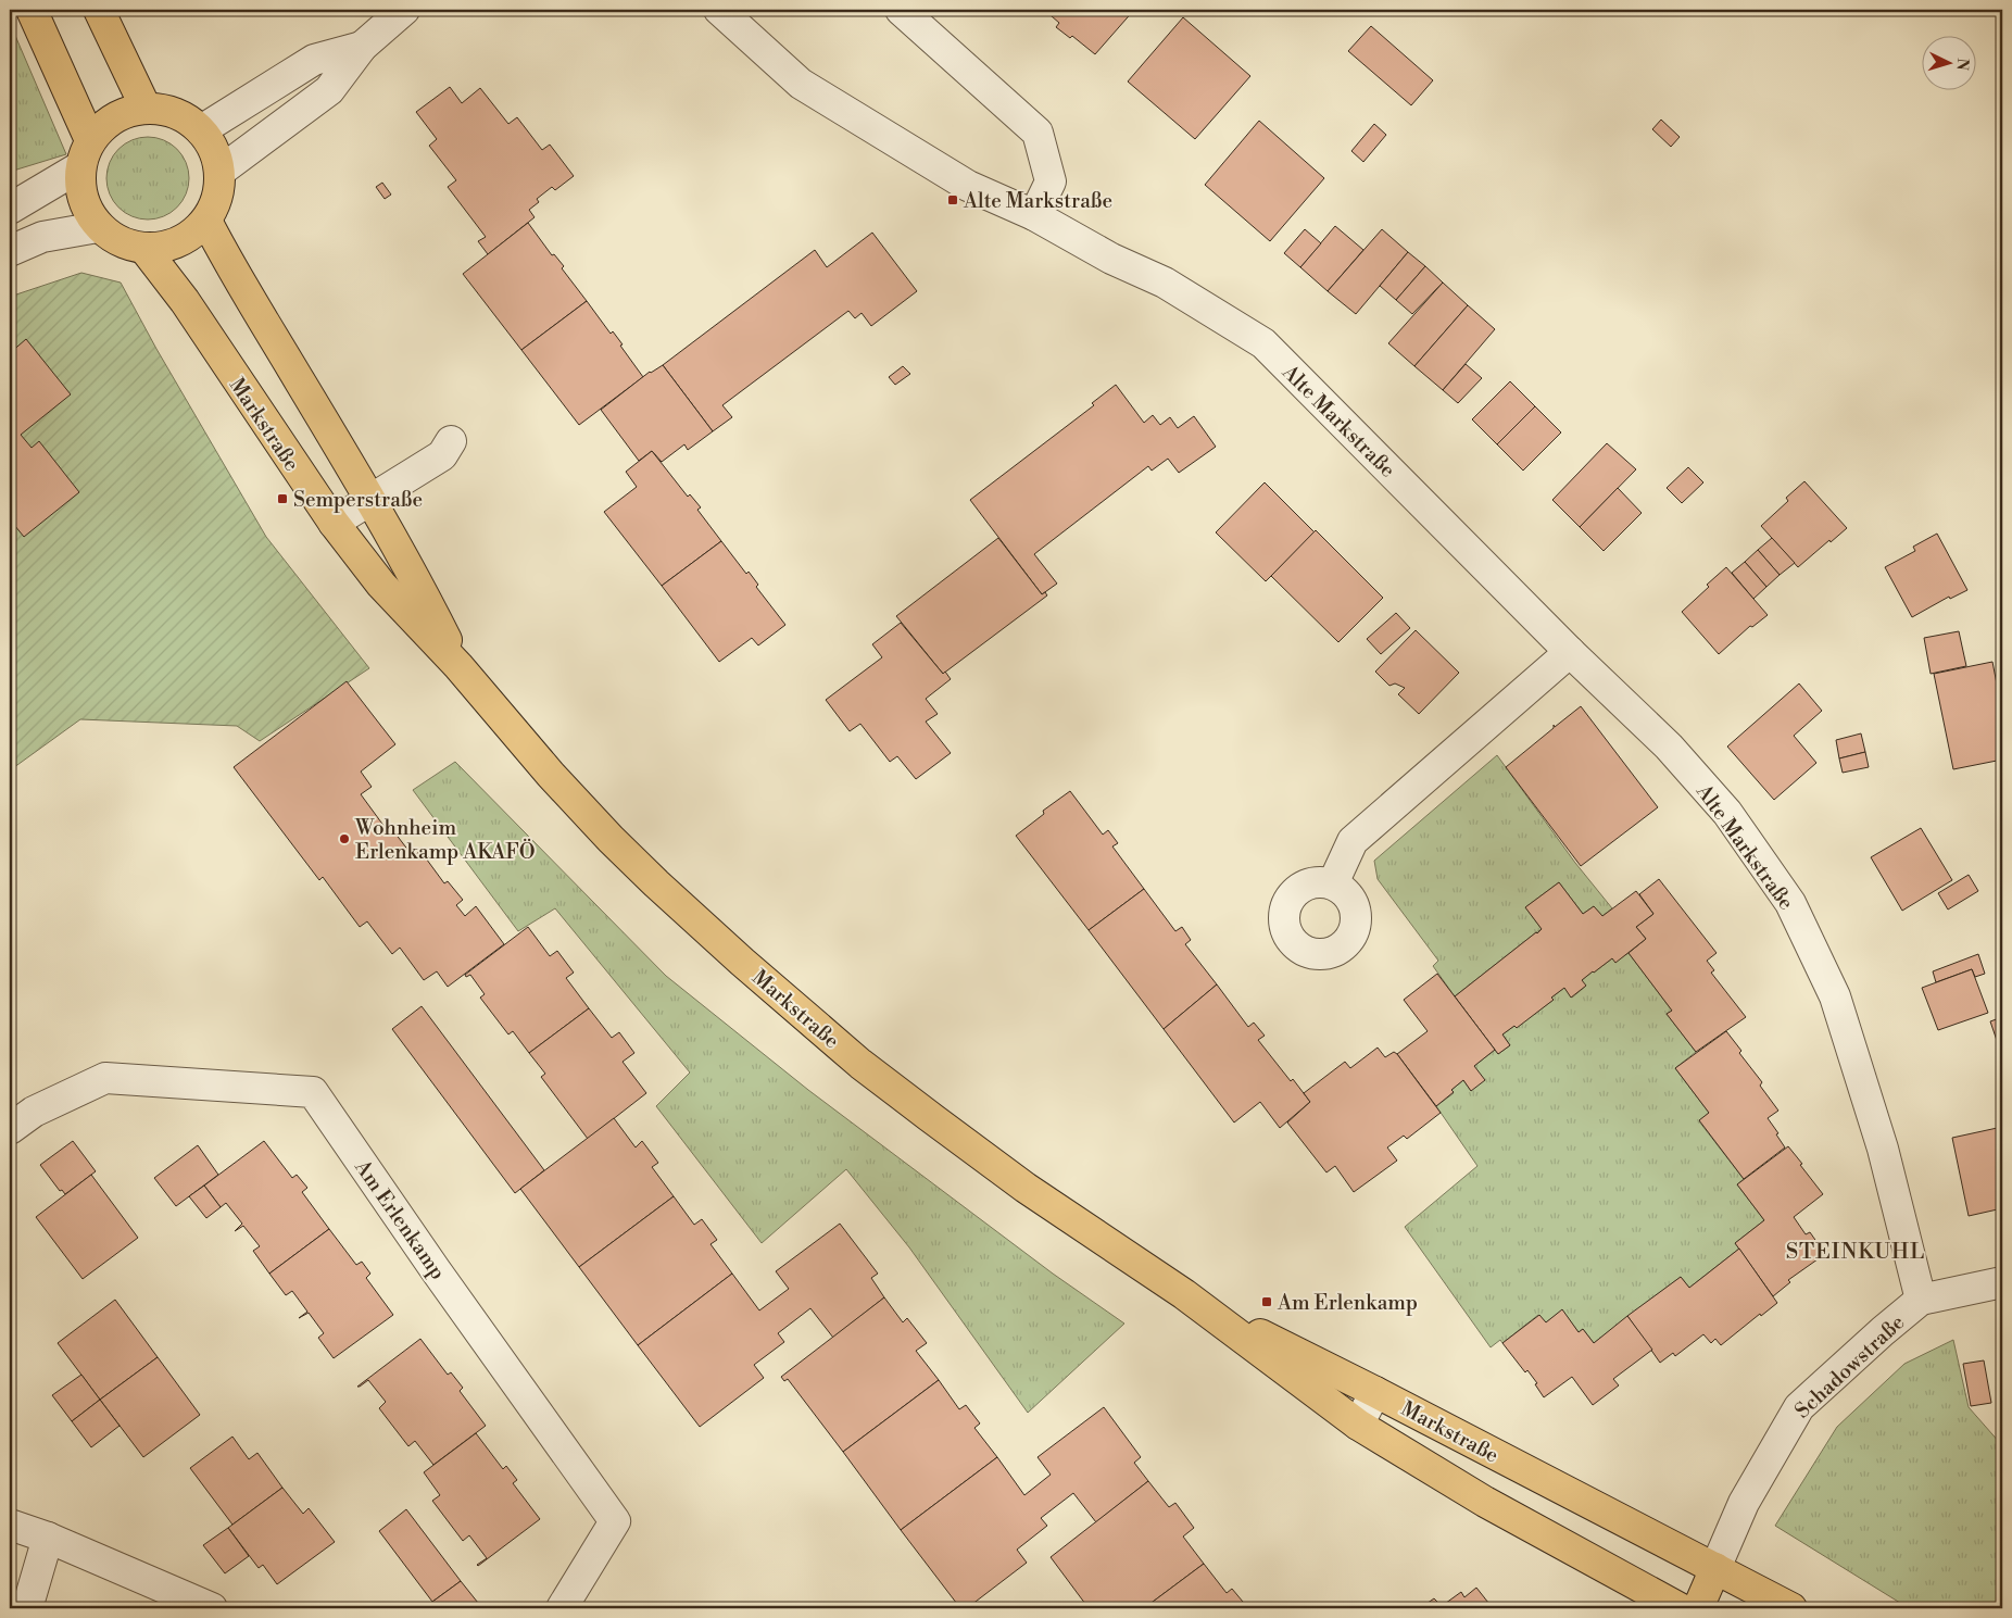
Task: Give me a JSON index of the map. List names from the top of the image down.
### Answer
{
  "streets": {
    "main road": ["Markstraße"],
    "street": ["Alte Markstraße", "Am Erlenkamp", "Schadowstraße"]
  },
  "crossings": [
    ["Alte Markstraße", "Schadowstraße"],
    ["Markstraße", "Schadowstraße"]
  ],
  "districts": ["STEINKUHL"],
  "places": {
    "transit": ["Alte Markstraße", "Semperstraße", "Am Erlenkamp"],
    "other": ["Wohnheim Erlenkamp AKAFÖ"]
  },
  "north": "right"
}
